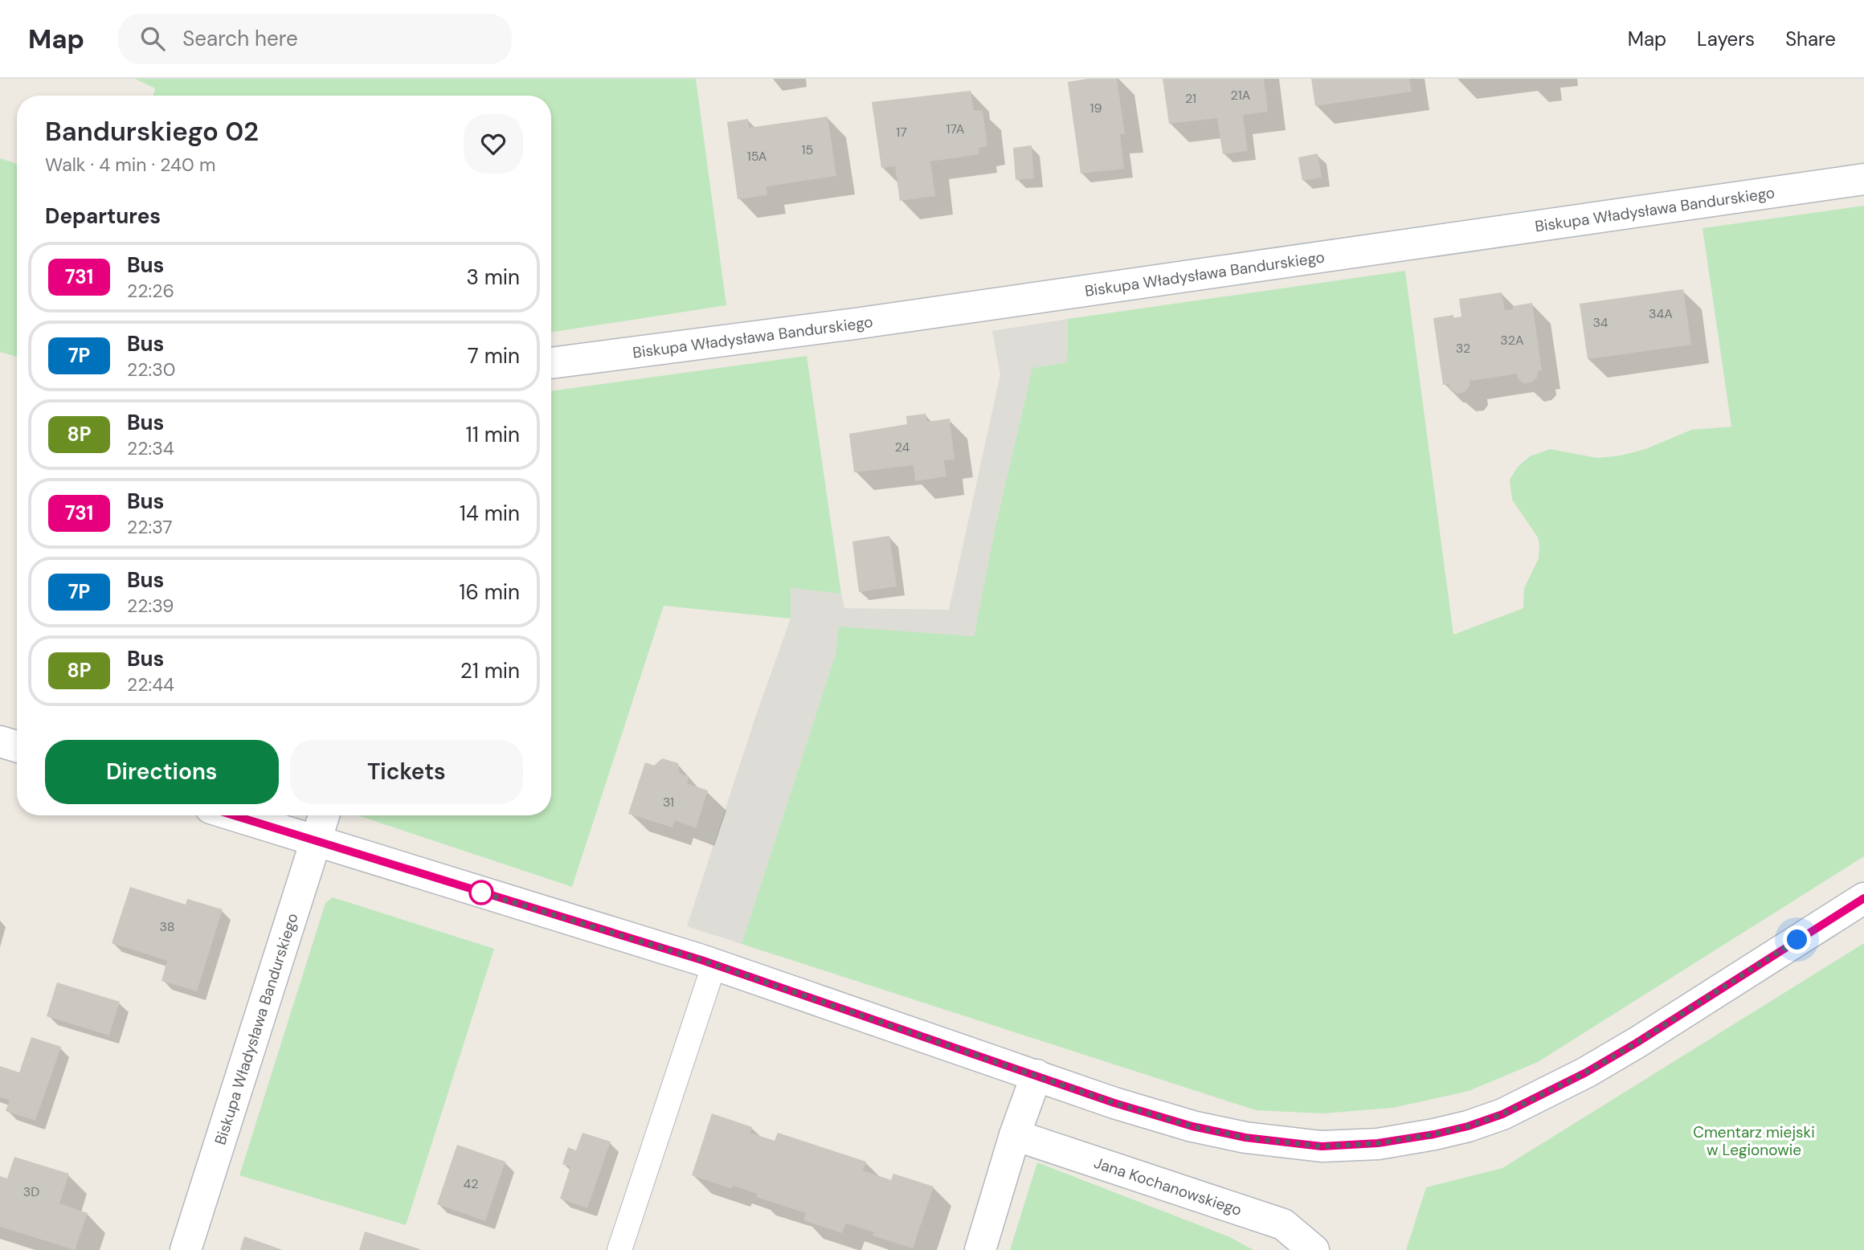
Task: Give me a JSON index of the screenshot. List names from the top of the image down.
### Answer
{
  "streets": {
    "street": ["Biskupa Władysława Bandurskiego", "Jana Kochanowskiego"]
  },
  "parks": ["Cmentarz miejski w Legionowie"],
  "lines": ["bus line 731"],
  "house_numbers": [
    "21A",
    "21",
    "19",
    "17A",
    "17",
    "15",
    "15A",
    "34A",
    "34",
    "32A",
    "32",
    "24",
    "31",
    "38",
    "42",
    "3D"
  ],
  "page": {
    "header": "Map",
    "search": "Search here",
    "nav": ["Map", "Layers", "Share"],
    "heading": [
      ["Bandurskiego 02", "Walk · 4 min · 240 m"],
      "Departures"
    ],
    "list": [
      {
        "mark": "731",
        "name": "Bus",
        "note": "22:26",
        "value": "3 min"
      },
      {
        "mark": "7P",
        "name": "Bus",
        "note": "22:30",
        "value": "7 min"
      },
      {
        "mark": "8P",
        "name": "Bus",
        "note": "22:34",
        "value": "11 min"
      },
      {
        "mark": "731",
        "name": "Bus",
        "note": "22:37",
        "value": "14 min"
      },
      {
        "mark": "7P",
        "name": "Bus",
        "note": "22:39",
        "value": "16 min"
      },
      {
        "mark": "8P",
        "name": "Bus",
        "note": "22:44",
        "value": "21 min"
      }
    ],
    "buttons": ["Directions", "Tickets"]
  }
}
